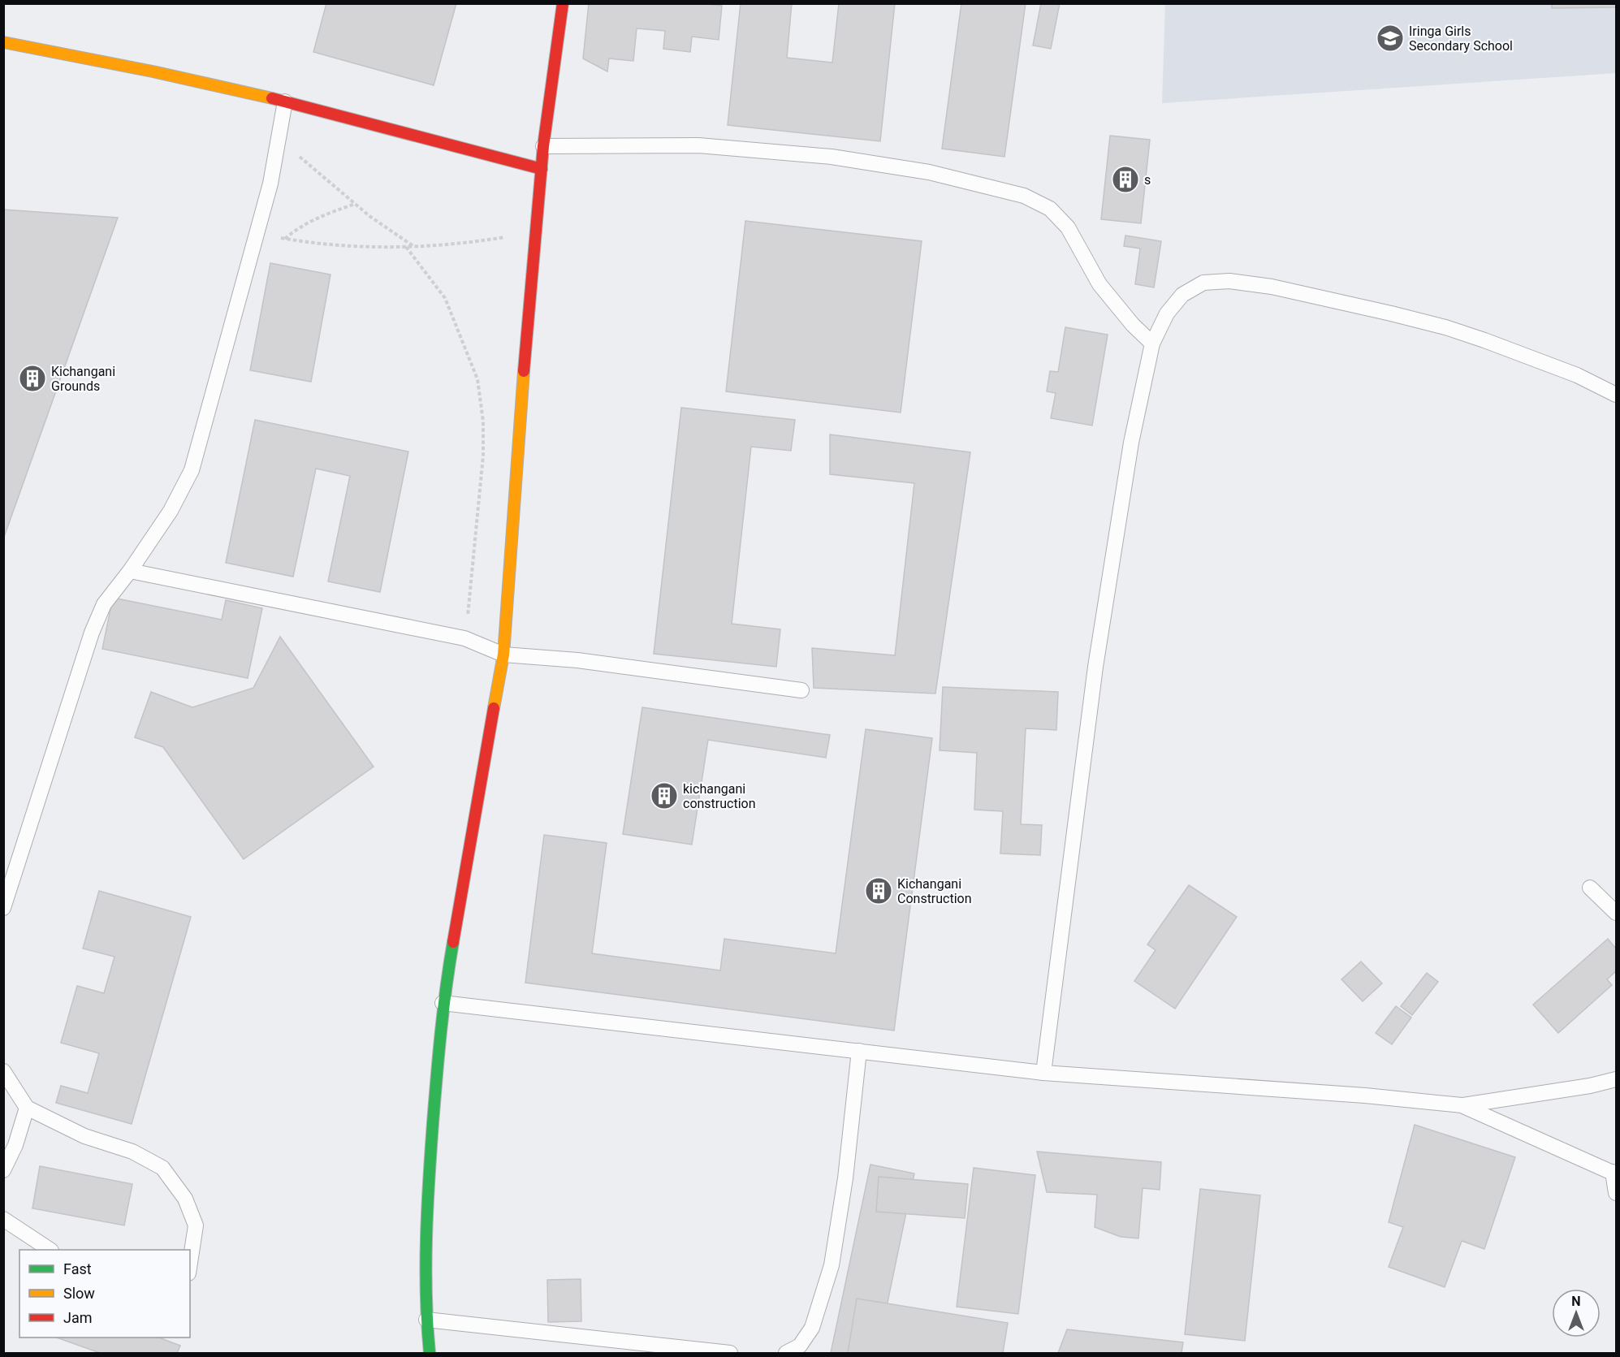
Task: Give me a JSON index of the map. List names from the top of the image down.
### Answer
{
  "places": {
    "school or university": ["Iringa Girls Secondary School"],
    "building": [
      "s",
      "Kichangani Grounds",
      "kichangani construction",
      "Kichangani Construction"
    ]
  },
  "legend": ["Fast", "Slow", "Jam"],
  "north": "top"
}
